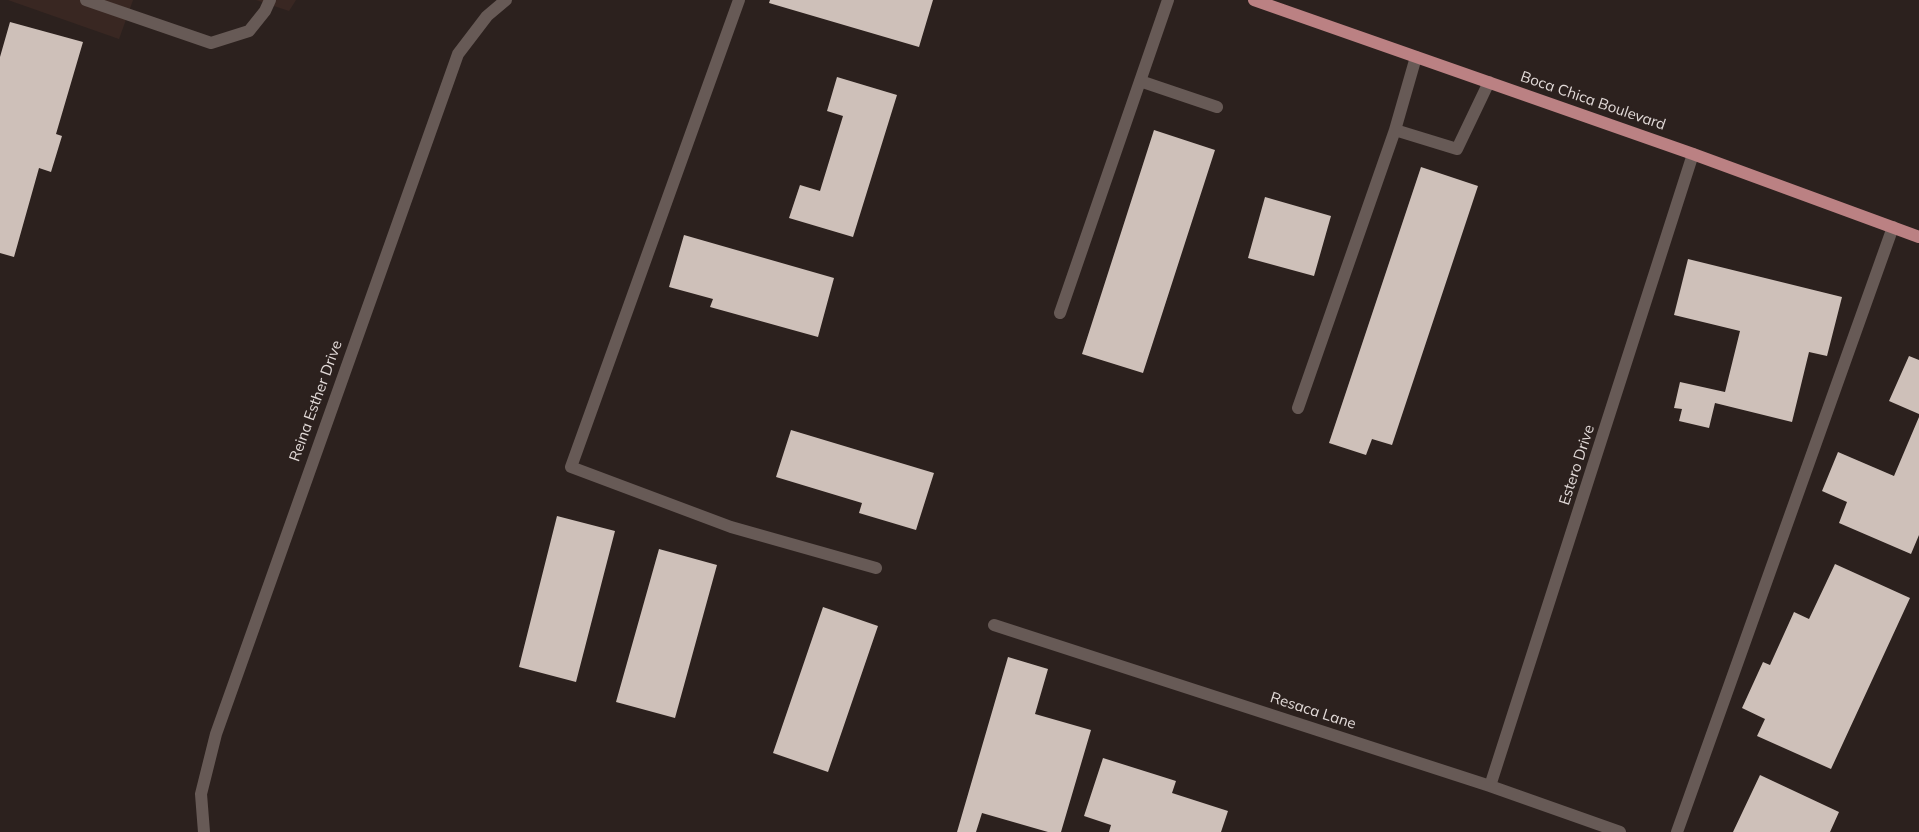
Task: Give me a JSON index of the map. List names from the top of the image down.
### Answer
{
  "streets": {
    "main road": ["Boca Chica Boulevard"],
    "street": ["Reina Esther Drive", "Estero Drive", "Resaca Lane"]
  },
  "crossings": [
    ["Boca Chica Boulevard", "Estero Drive"],
    ["Estero Drive", "Resaca Lane"]
  ]
}
